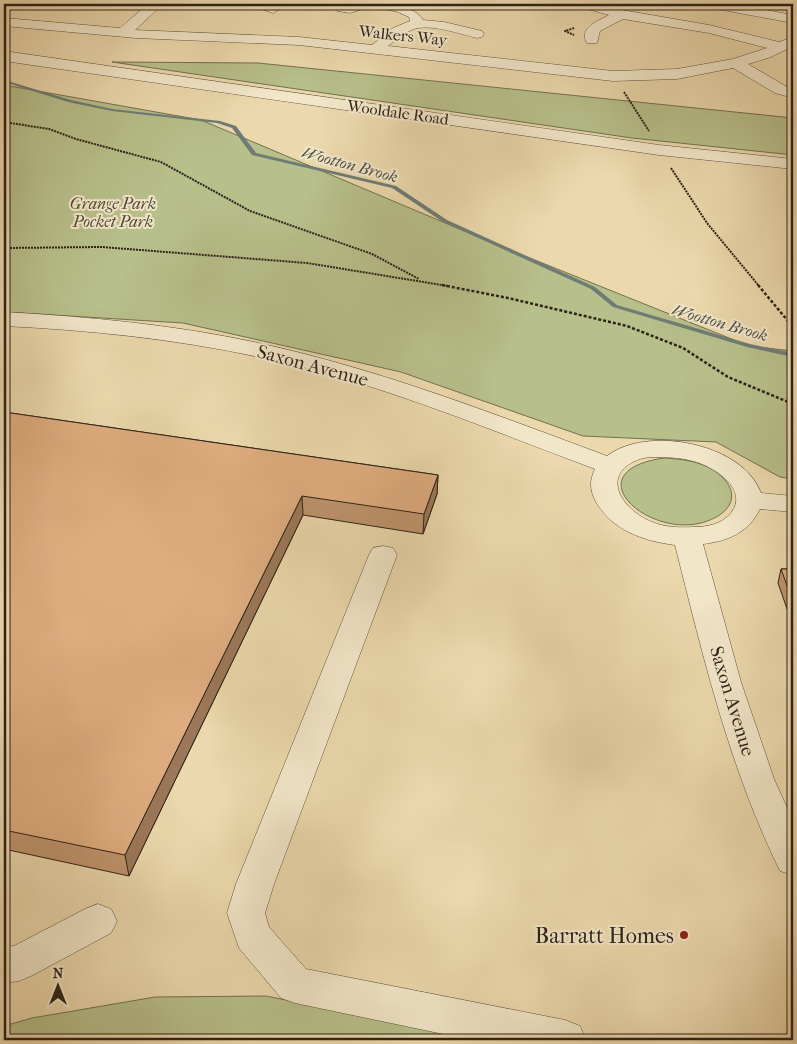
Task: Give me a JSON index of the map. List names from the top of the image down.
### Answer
{
  "streets": {
    "street": ["Walkers Way", "Wooldale Road", "Saxon Avenue"]
  },
  "water": ["Wootton Brook"],
  "parks": ["Grange Park Pocket Park"],
  "places": ["Barratt Homes"],
  "north": "top"
}
